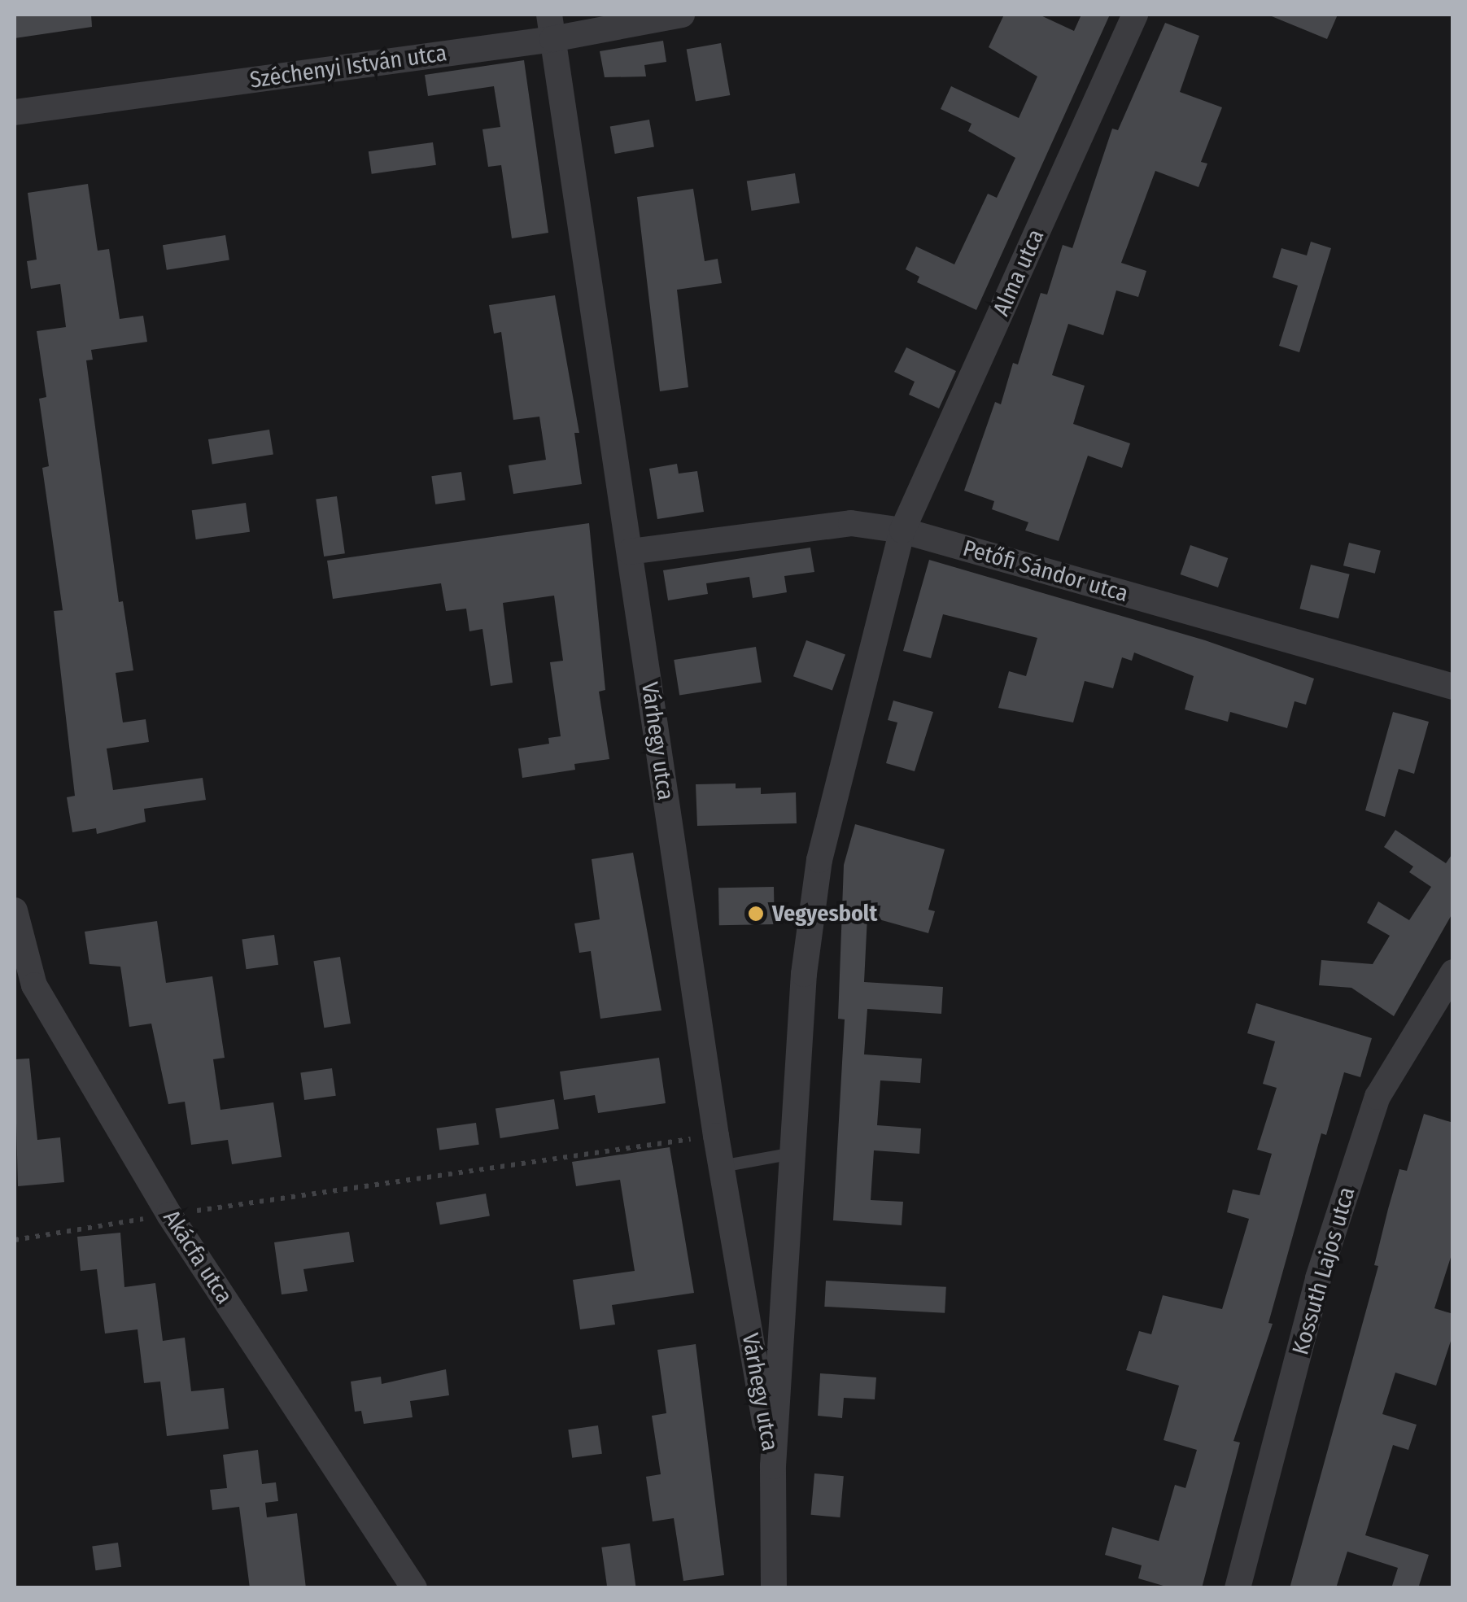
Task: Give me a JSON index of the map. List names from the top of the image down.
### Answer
{
  "streets": {
    "street": [
      "Széchenyi István utca",
      "Alma utca",
      "Petőfi Sándor utca",
      "Várhegy utca",
      "Akácfa utca",
      "Kossuth Lajos utca"
    ]
  },
  "crossings": [
    ["Széchenyi István utca", "Várhegy utca"],
    ["Alma utca", "Petőfi Sándor utca"],
    ["Alma utca", "Várhegy utca"],
    ["Petőfi Sándor utca", "Várhegy utca"]
  ],
  "places": ["Vegyesbolt"]
}
